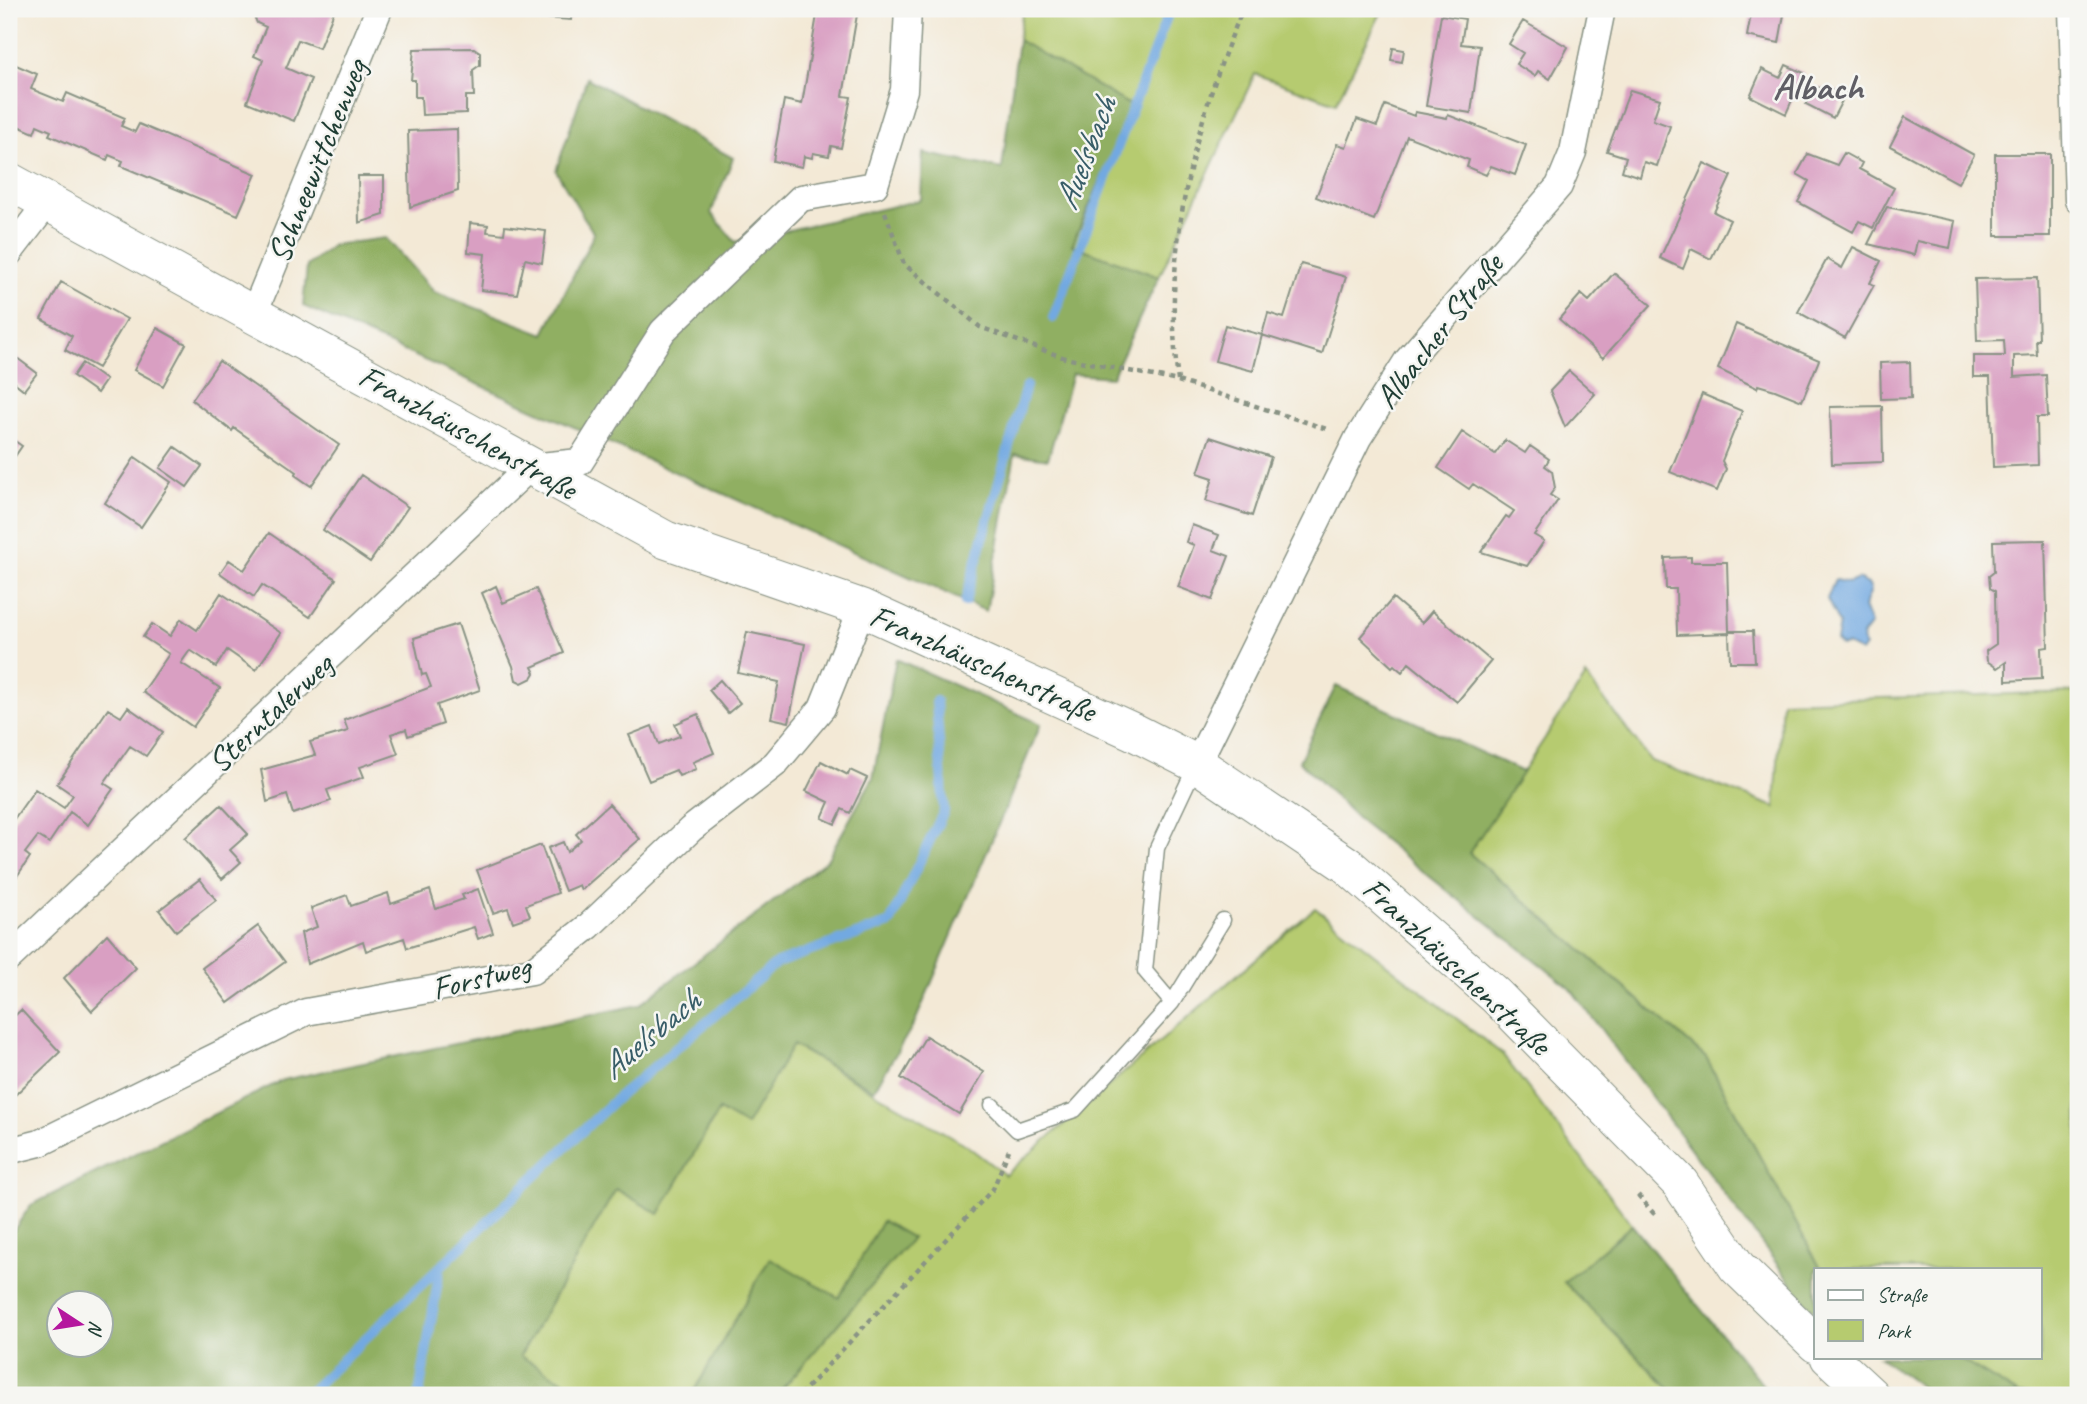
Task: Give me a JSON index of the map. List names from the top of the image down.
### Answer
{
  "streets": {
    "street": [
      "Schneewittchenweg",
      "Albacher Straße",
      "Franzhäuschenstraße",
      "Sterntalerweg",
      "Forstweg"
    ]
  },
  "crossings": [
    ["Schneewittchenweg", "Franzhäuschenstraße"],
    ["Albacher Straße", "Franzhäuschenstraße"],
    ["Franzhäuschenstraße", "Sterntalerweg"],
    ["Franzhäuschenstraße", "Forstweg"]
  ],
  "districts": ["Albach"],
  "water": ["Auelsbach"],
  "legend": ["Straße", "Park"],
  "north": "right"
}
